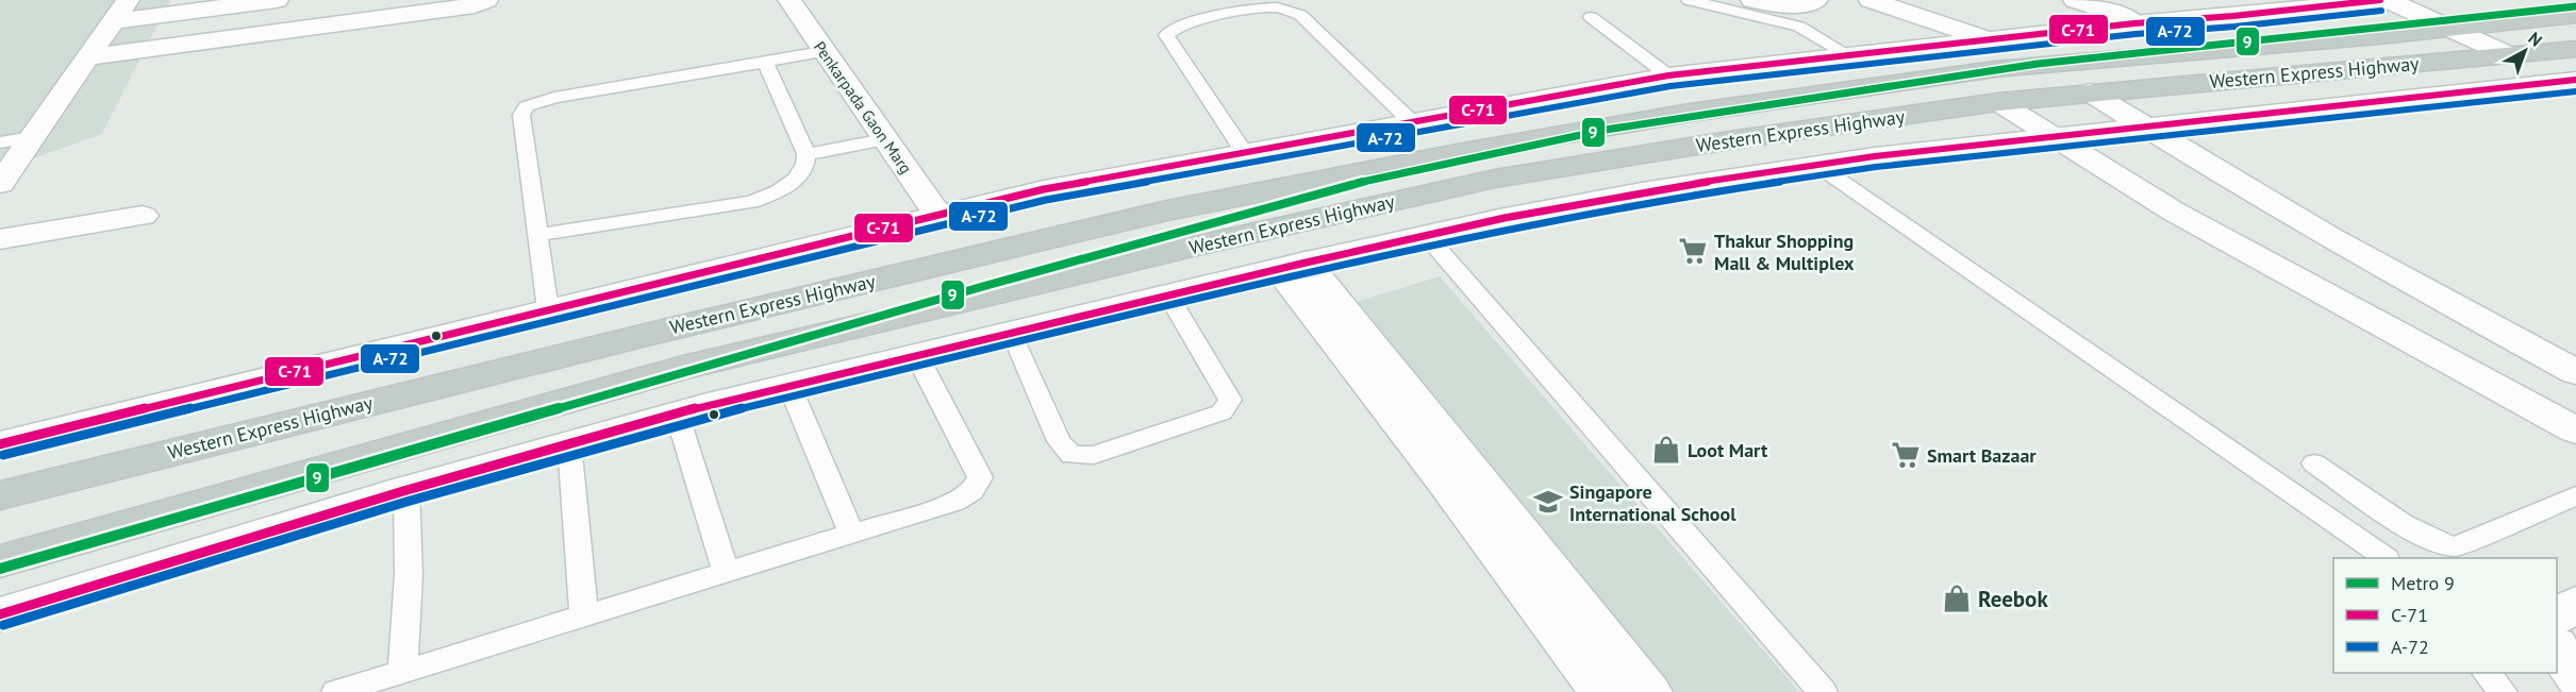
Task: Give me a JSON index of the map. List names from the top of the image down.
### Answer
{
  "streets": {
    "highway": ["Western Express Highway"],
    "main road": ["Penkarpada Gaon Marg"]
  },
  "places": {
    "supermarket": ["Thakur Shopping Mall & Multiplex", "Smart Bazaar"],
    "shop": ["Loot Mart", "Reebok"],
    "school or university": ["Singapore International School"]
  },
  "lines": ["transit line C-71", "metro line 9", "transit line A-72"],
  "legend": ["Metro 9", "C-71", "A-72"],
  "north": "top right"
}
